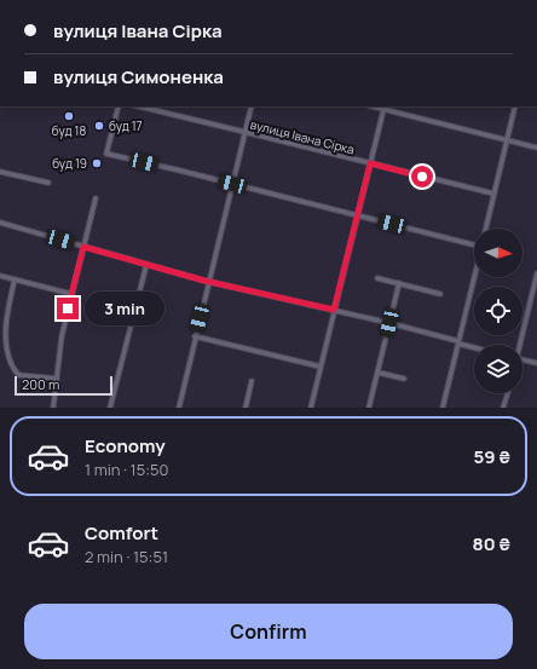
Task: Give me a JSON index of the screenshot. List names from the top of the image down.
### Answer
{
  "streets": {
    "street": ["вулиця Івана Сірка"]
  },
  "places": ["буд 18", "буд 17", "буд 19"],
  "scale_bar": "200 m",
  "north": "right",
  "page": {
    "banner": ["вулиця Івана Сірка", "вулиця Симоненка"],
    "bubble": "3 min",
    "scale": "200 m",
    "list": [
      {
        "name": "Economy",
        "note": "1 min · 15:50",
        "value": "59 ₴"
      },
      {
        "name": "Comfort",
        "note": "2 min · 15:51",
        "value": "80 ₴"
      }
    ],
    "buttons": "Confirm"
  }
}
